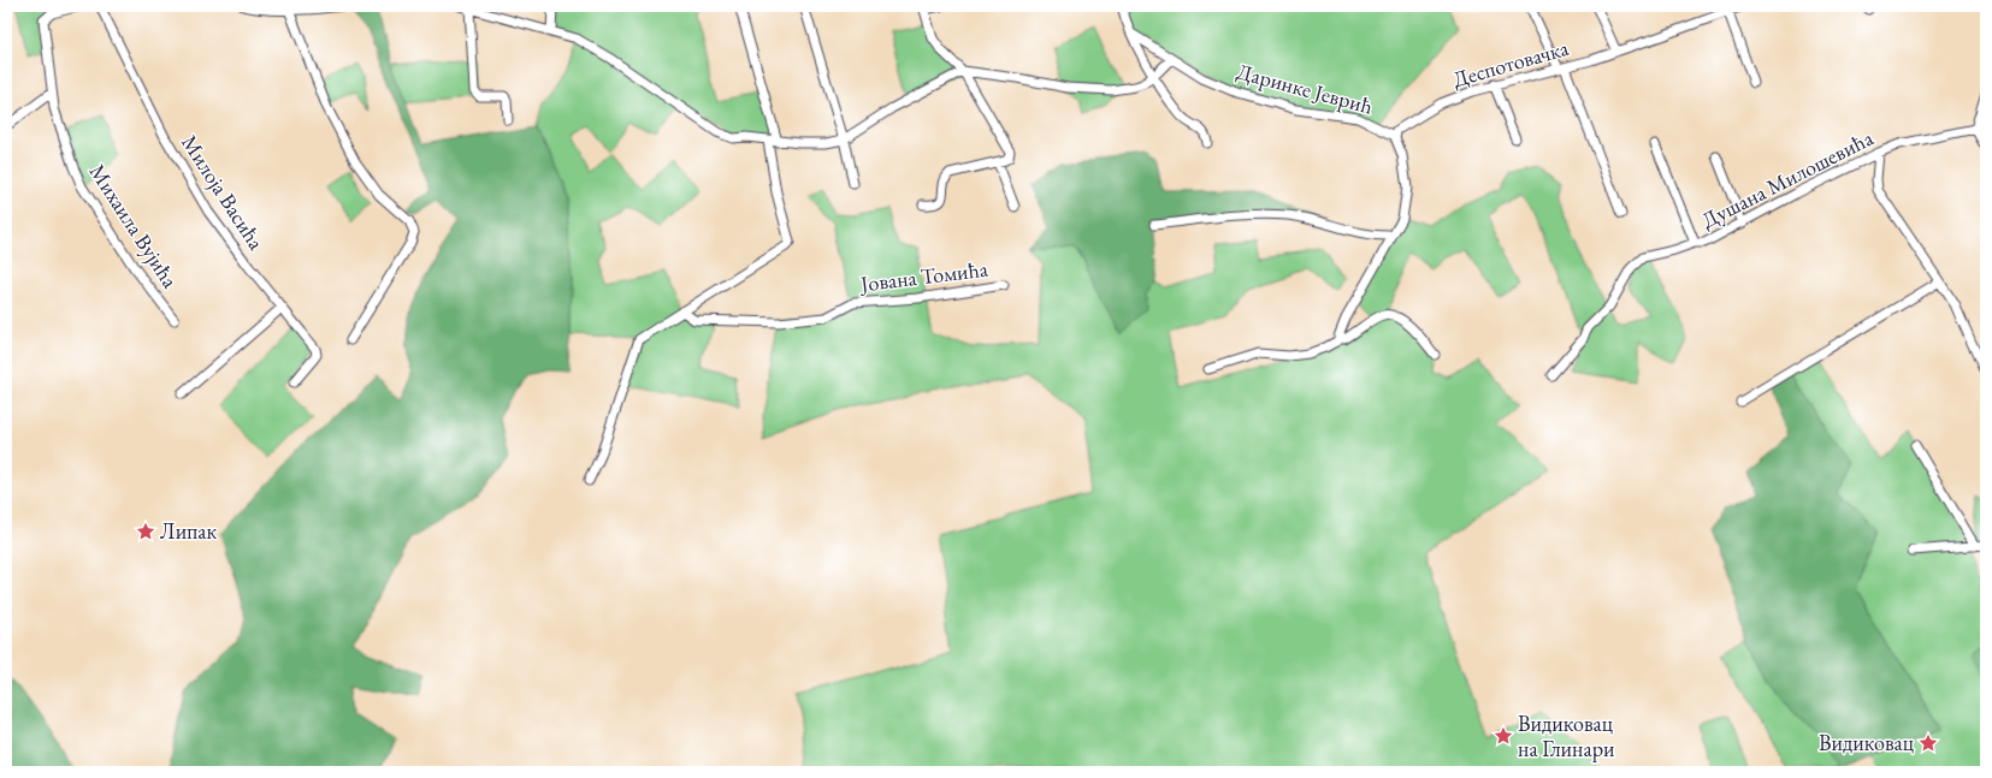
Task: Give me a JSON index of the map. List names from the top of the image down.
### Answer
{
  "streets": {
    "street": [
      "Деспотовачка",
      "Даринке Јеврић",
      "Душана Милошевића",
      "Милоја Васића",
      "Михаила Вујића",
      "Јована Томића"
    ]
  },
  "crossings": [
    ["Деспотовачка", "Даринке Јеврић"]
  ],
  "places": {
    "place": ["Липак", "Видиковац на Глинари", "Видиковац"]
  }
}
